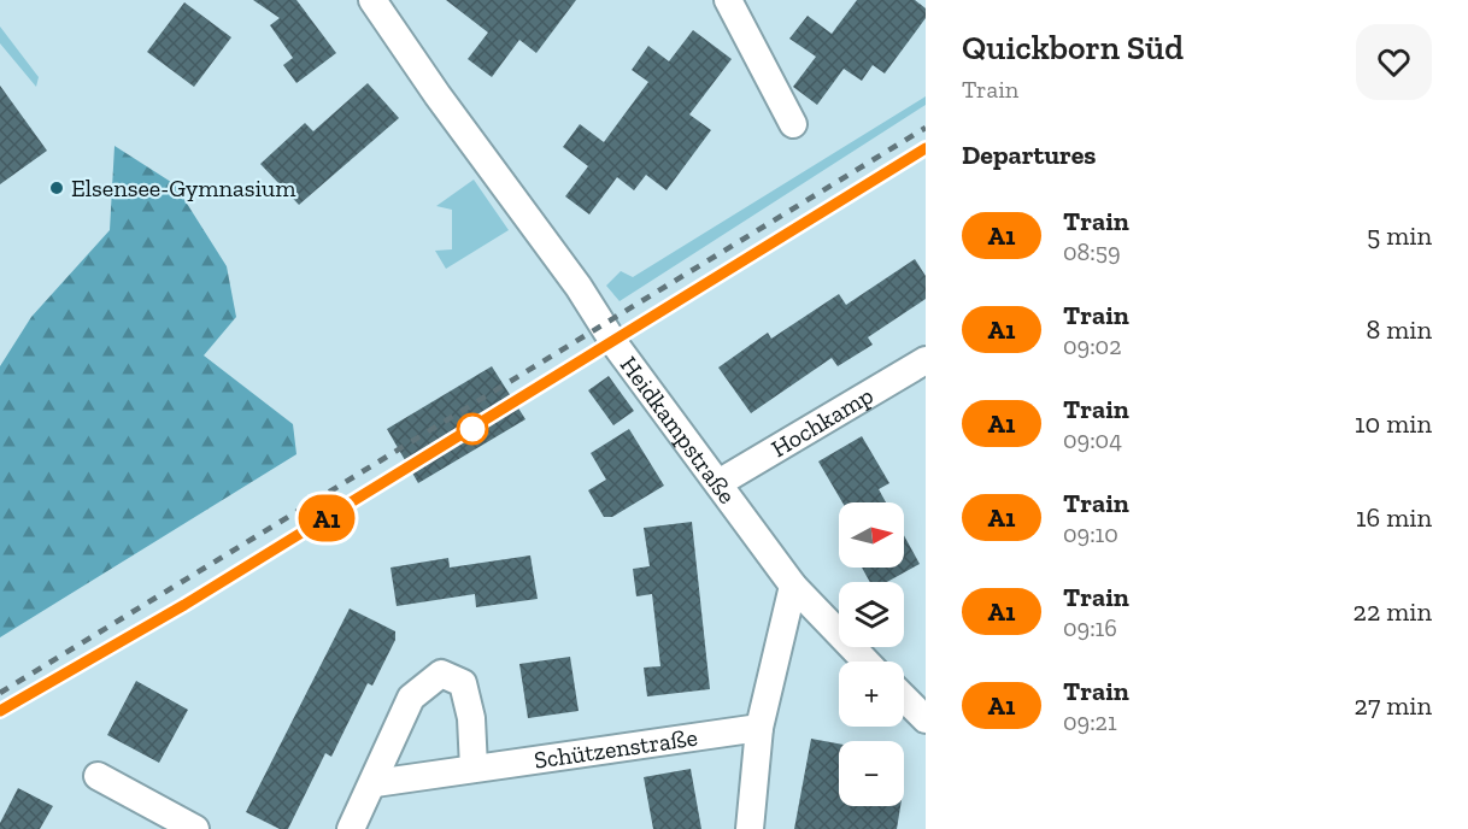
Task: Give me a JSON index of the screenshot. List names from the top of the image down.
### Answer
{
  "streets": {
    "street": ["Hochkamp", "Heidkampstraße", "Schützenstraße"]
  },
  "crossings": [
    ["Hochkamp", "Heidkampstraße"]
  ],
  "places": ["Elsensee-Gymnasium"],
  "north": "right",
  "page": {
    "on_map": "A1",
    "heading": [
      ["Quickborn Süd", "Train"],
      "Departures"
    ],
    "list": [
      {
        "mark": "A1",
        "name": "Train",
        "note": "08:59",
        "value": "5 min"
      },
      {
        "mark": "A1",
        "name": "Train",
        "note": "09:02",
        "value": "8 min"
      },
      {
        "mark": "A1",
        "name": "Train",
        "note": "09:04",
        "value": "10 min"
      },
      {
        "mark": "A1",
        "name": "Train",
        "note": "09:10",
        "value": "16 min"
      },
      {
        "mark": "A1",
        "name": "Train",
        "note": "09:16",
        "value": "22 min"
      },
      {
        "mark": "A1",
        "name": "Train",
        "note": "09:21",
        "value": "27 min"
      }
    ],
    "map_buttons": ["+", "−"]
  }
}
